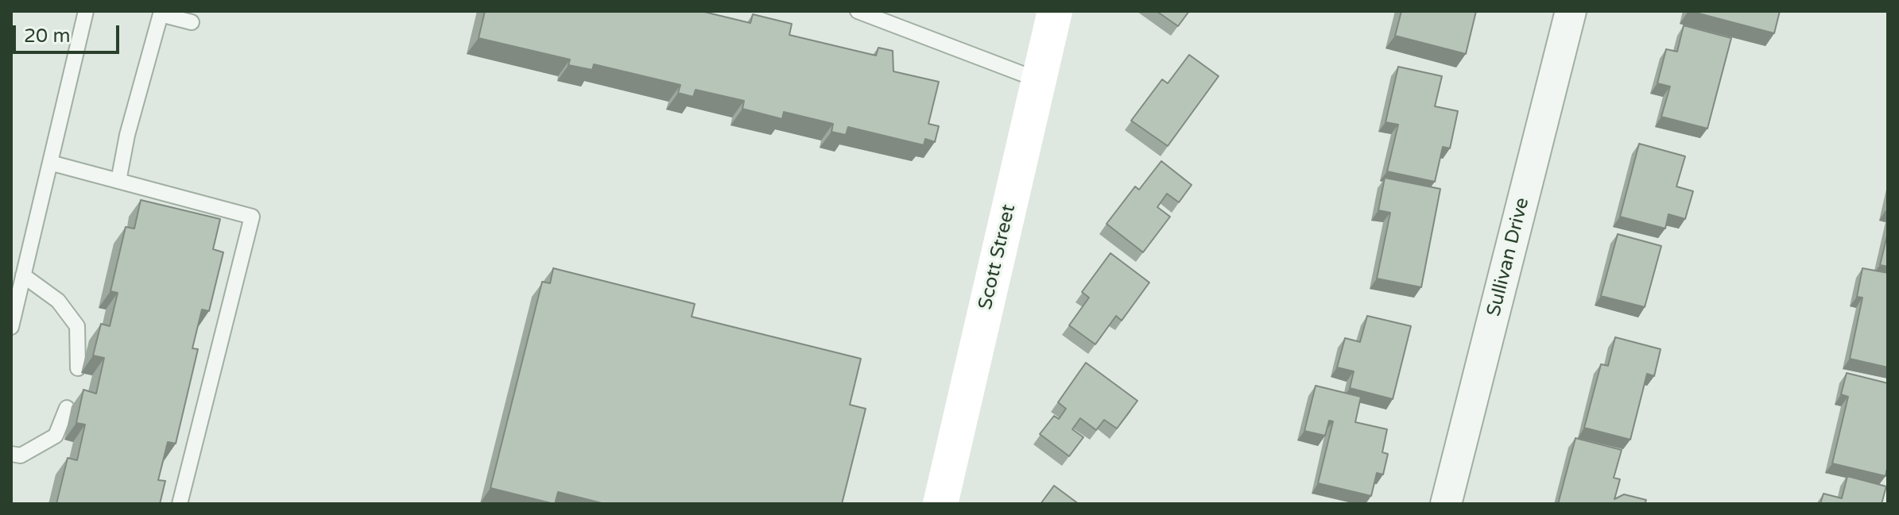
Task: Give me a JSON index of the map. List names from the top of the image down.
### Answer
{
  "streets": {
    "main road": ["Scott Street"],
    "street": ["Sullivan Drive"]
  },
  "scale_bar": "20 m"
}
